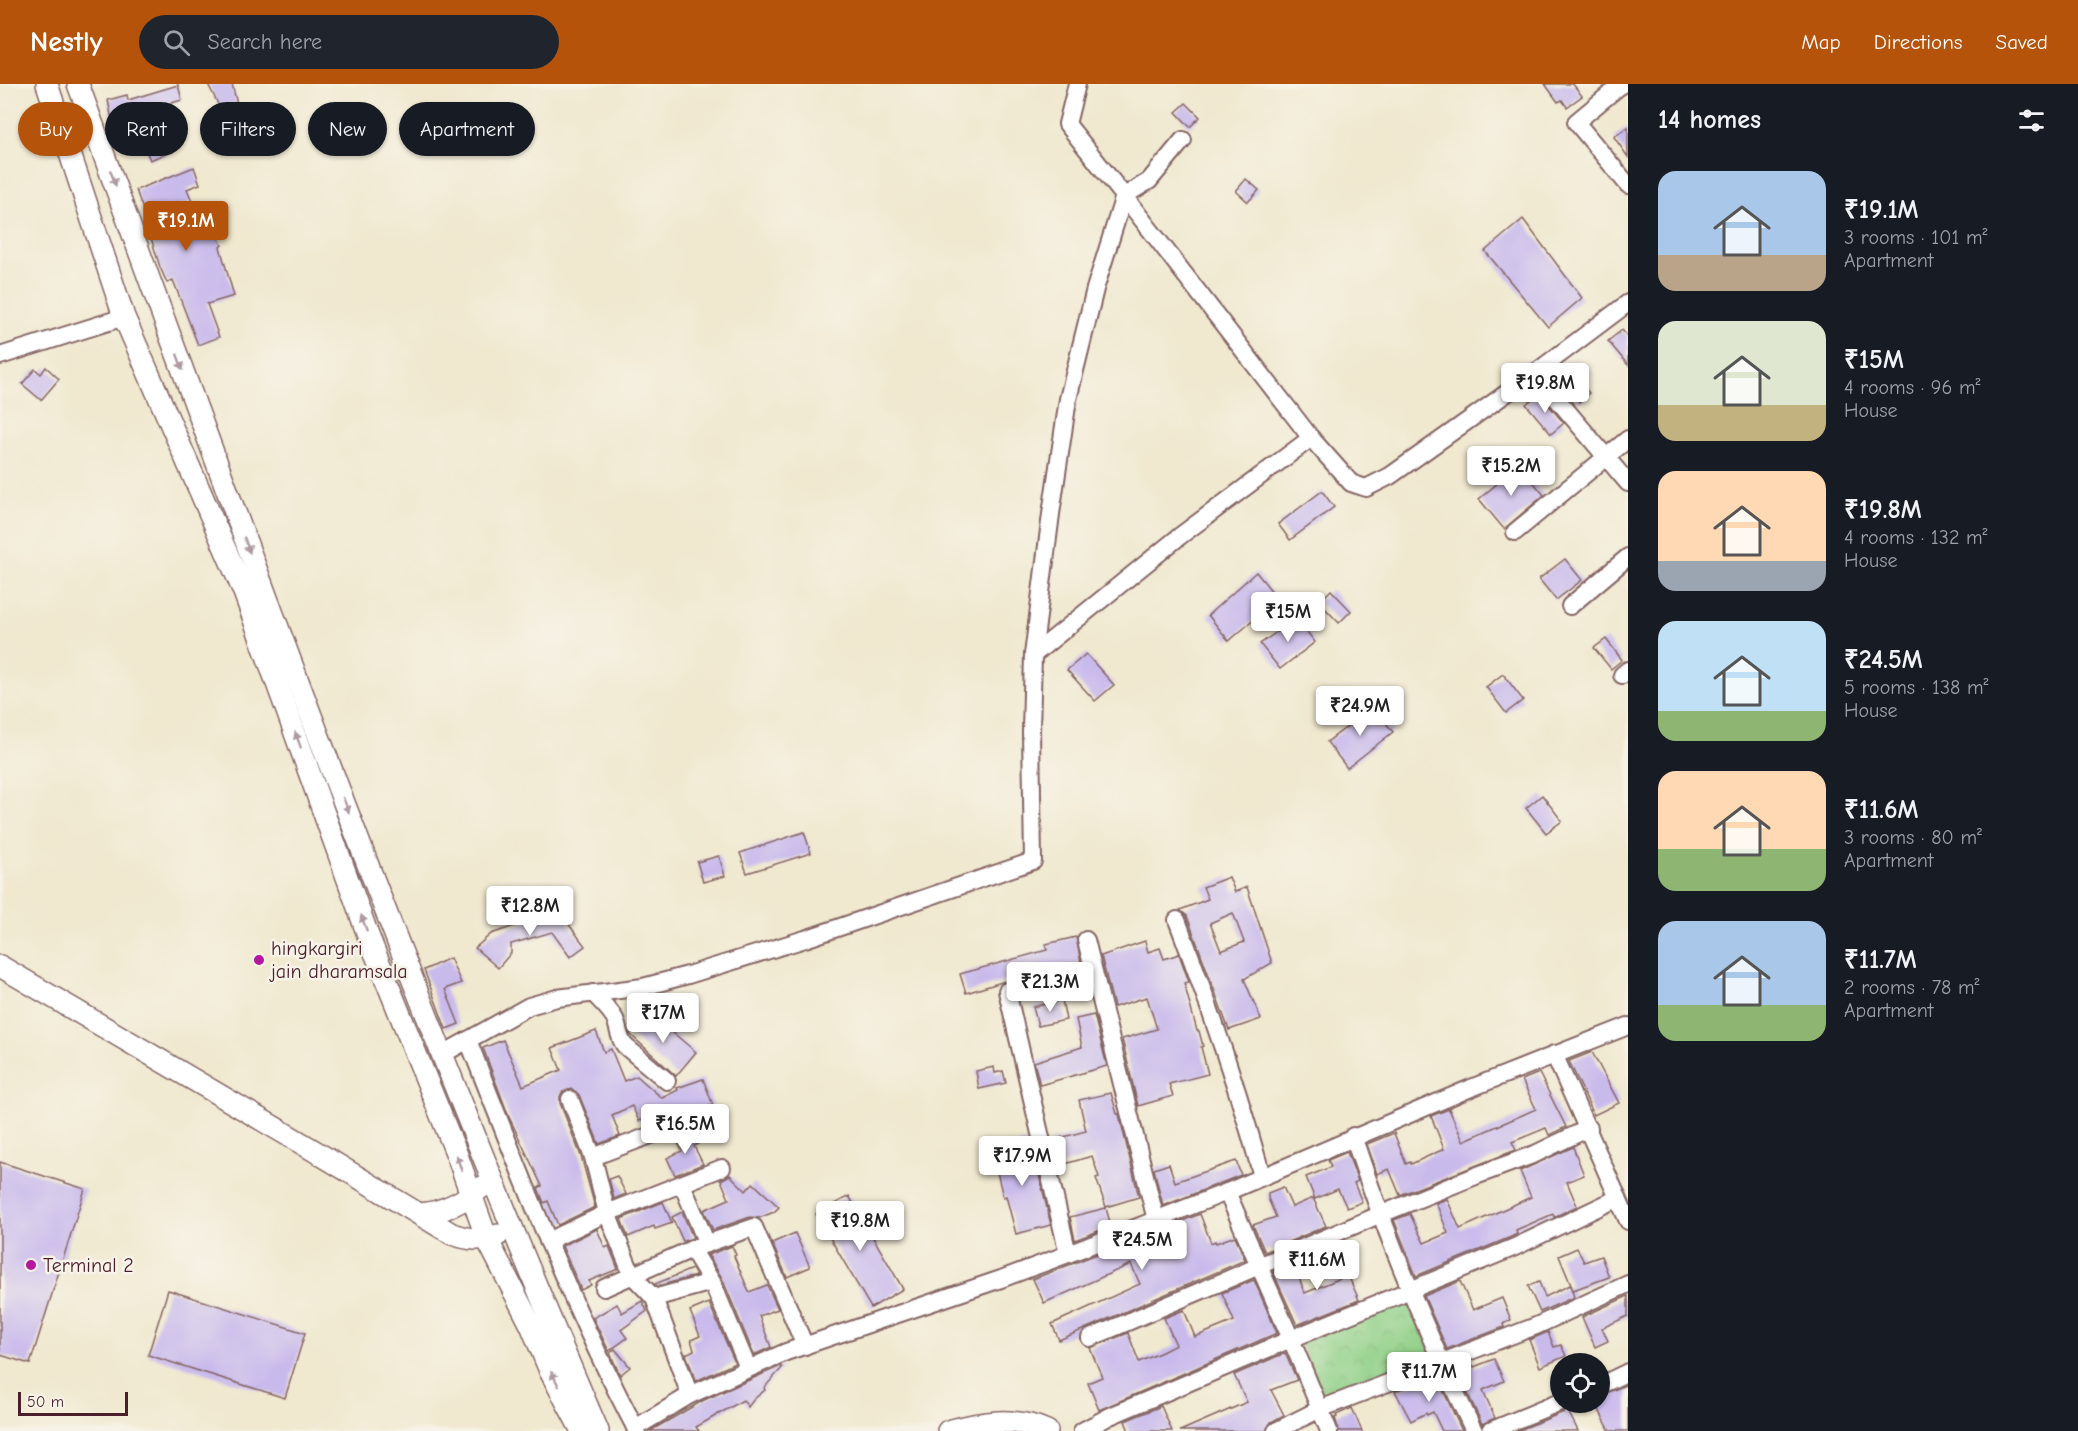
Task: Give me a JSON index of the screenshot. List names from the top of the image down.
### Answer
{
  "places": ["hingkargiri jain dharamsala", "Terminal 2"],
  "scale_bar": "50 m",
  "page": {
    "header": "Nestly",
    "search": "Search here",
    "nav": ["Map", "Directions", "Saved"],
    "heading": "14 homes",
    "chip": [
      "Buy",
      "Rent",
      "Filters",
      "New",
      "Apartment"
    ],
    "list": [
      {
        "name": "₹19.1M",
        "note": "3 rooms · 101 m² · Apartment"
      },
      {
        "name": "₹15M",
        "note": "4 rooms · 96 m² · House"
      },
      {
        "name": "₹19.8M",
        "note": "4 rooms · 132 m² · House"
      },
      {
        "name": "₹24.5M",
        "note": "5 rooms · 138 m² · House"
      },
      {
        "name": "₹11.6M",
        "note": "3 rooms · 80 m² · Apartment"
      },
      {
        "name": "₹11.7M",
        "note": "2 rooms · 78 m² · Apartment"
      }
    ],
    "price": [
      "₹19.1M",
      "₹19.8M",
      "₹15.2M",
      "₹15M",
      "₹24.9M",
      "₹12.8M",
      "₹21.3M",
      "₹17M",
      "₹16.5M",
      "₹17.9M",
      "₹19.8M",
      "₹24.5M",
      "₹11.6M",
      "₹11.7M"
    ],
    "scale": "50 m"
  }
}
